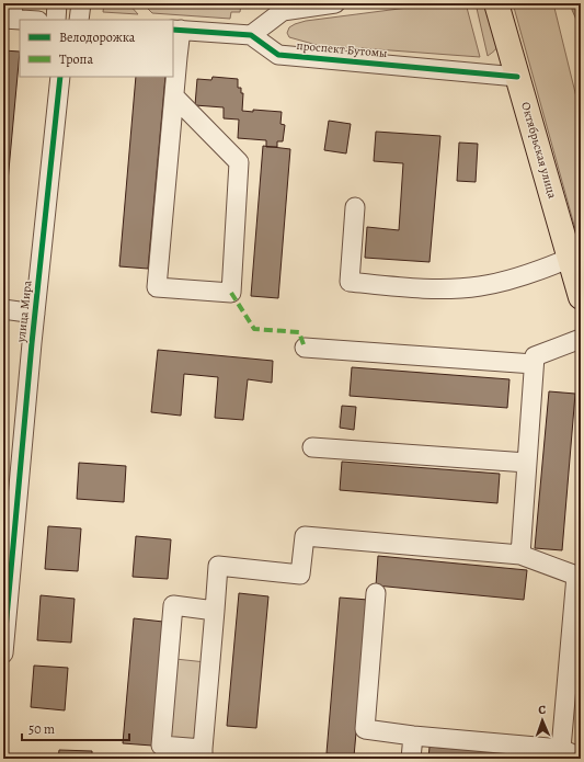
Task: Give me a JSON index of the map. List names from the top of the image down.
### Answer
{
  "streets": {
    "main road": ["Октябрьская улица"],
    "street": ["проспект Бутомы", "улица Мира"]
  },
  "crossings": [
    ["проспект Бутомы", "Октябрьская улица"]
  ],
  "legend": ["Велодорожка", "Тропа"],
  "scale_bar": "50 m",
  "north": "top"
}
